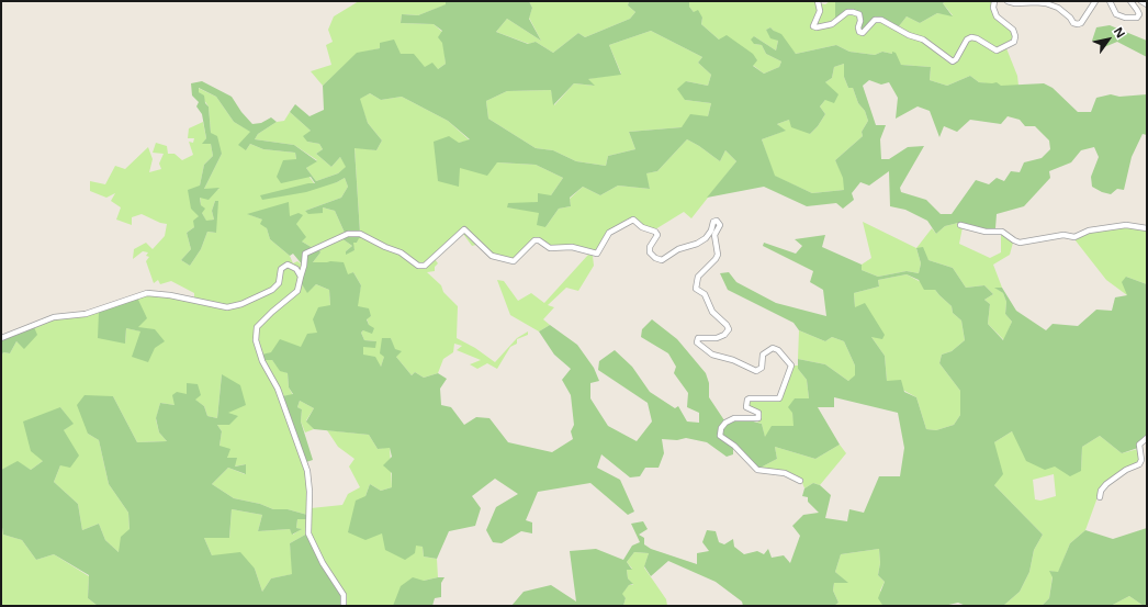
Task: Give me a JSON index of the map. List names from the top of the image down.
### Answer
{
  "north": "top right"
}
